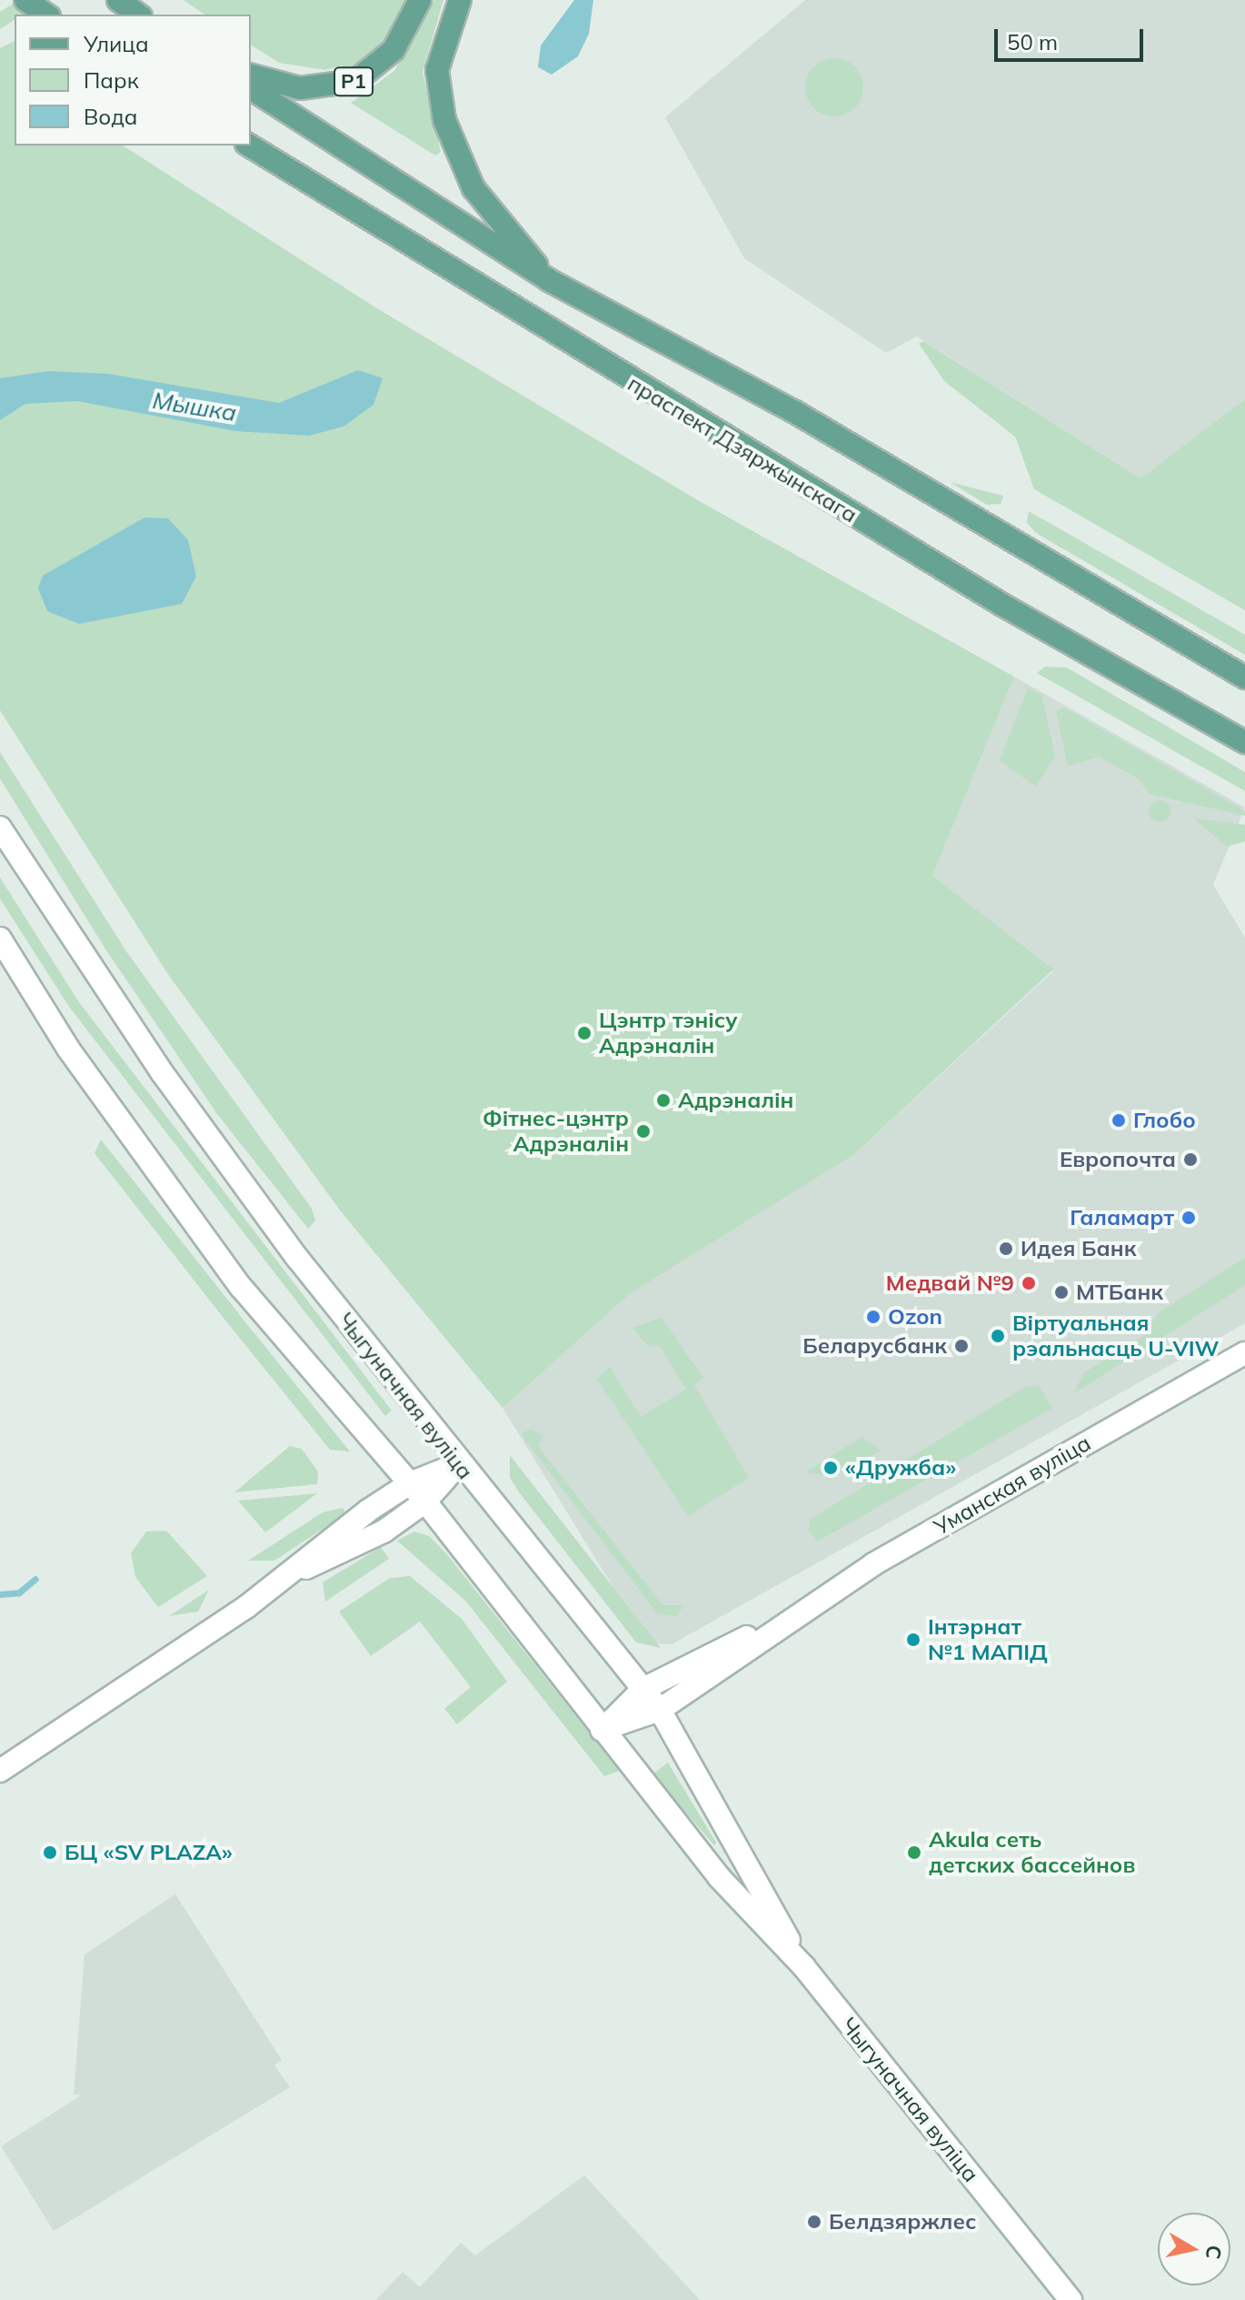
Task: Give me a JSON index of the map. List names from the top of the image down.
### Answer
{
  "streets": {
    "main road": [
      "Р1",
      "праспект Дзяржынскага",
      "Чыгуначная вуліца",
      "Уманская вуліца"
    ]
  },
  "crossings": [
    ["Чыгуначная вуліца", "Уманская вуліца"]
  ],
  "water": ["Мышка"],
  "places": [
    "Цэнтр тэнісу Адрэналін",
    "Адрэналін",
    "Глобо",
    "Фітнес-цэнтр Адрэналін",
    "Европочта",
    "Галамарт",
    "Идея Банк",
    "Медвай №9",
    "МТБанк",
    "Ozon",
    "Віртуальная рэальнасць U-VIW",
    "Беларусбанк",
    "«Дружба»",
    "Інтэрнат №1 МАПІД",
    "БЦ «SV PLAZA»",
    "Akula сеть детских бассейнов",
    "Белдзяржлес"
  ],
  "legend": ["Улица", "Парк", "Вода"],
  "scale_bar": "50 m",
  "north": "right"
}
